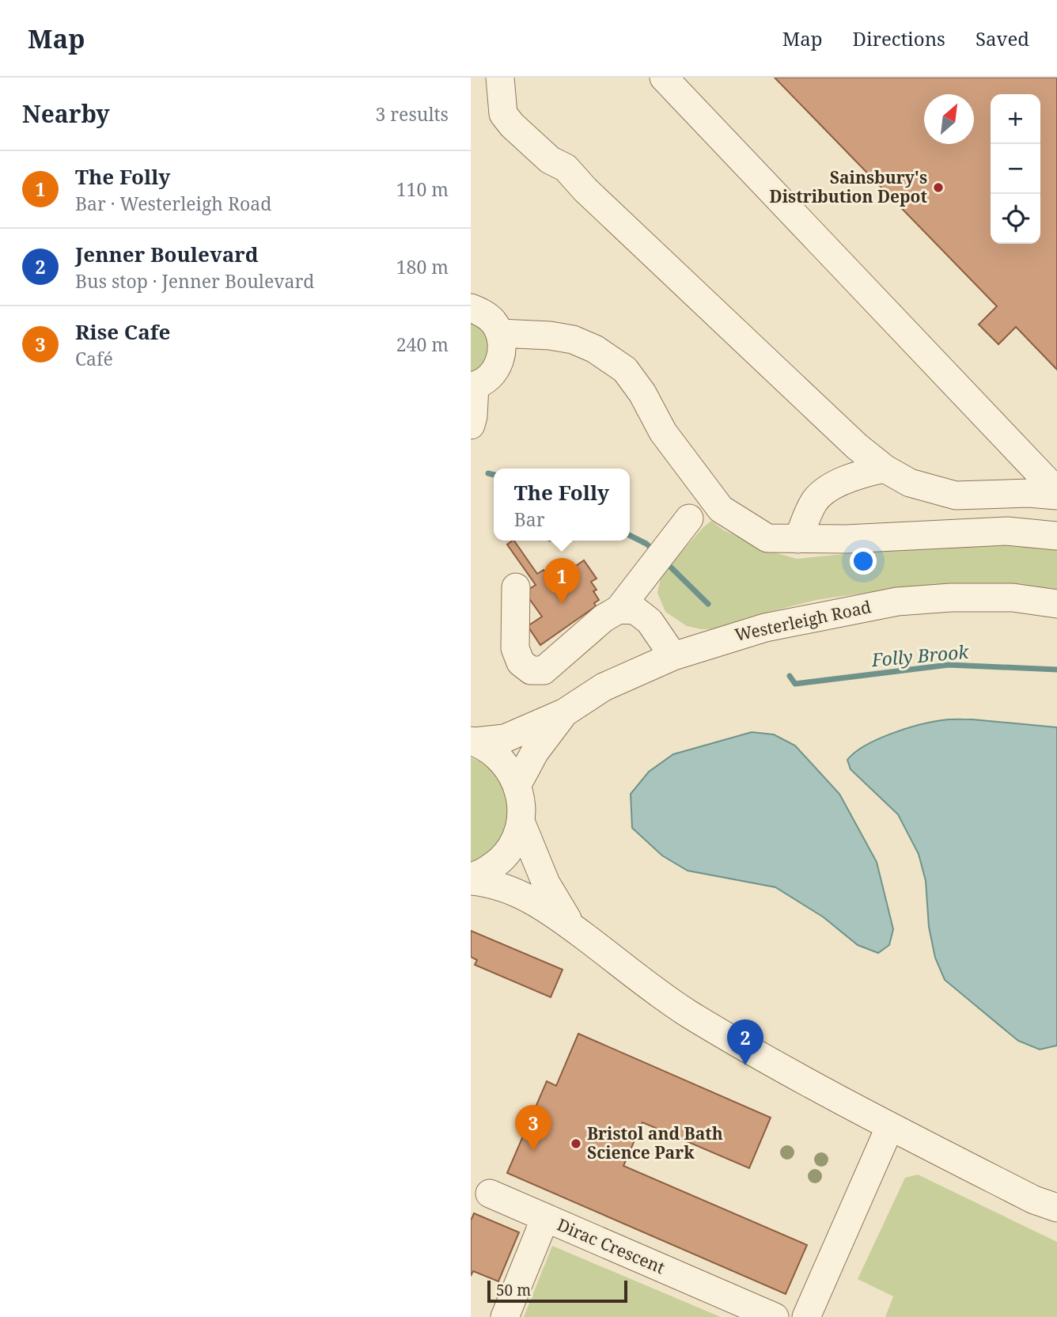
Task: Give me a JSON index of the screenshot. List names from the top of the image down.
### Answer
{
  "streets": {
    "street": ["Westerleigh Road", "Dirac Crescent"]
  },
  "water": ["Folly Brook"],
  "places": ["Sainsbury's Distribution Depot", "Bristol and Bath Science Park"],
  "scale_bar": "50 m",
  "north": "top right",
  "page": {
    "header": "Map",
    "nav": ["Map", "Directions", "Saved"],
    "heading": ["Nearby", "3 results"],
    "map_buttons": ["+", "−"],
    "list": [
      {
        "mark": "1",
        "name": "The Folly",
        "note": "Bar · Westerleigh Road",
        "value": "110 m"
      },
      {
        "mark": "2",
        "name": "Jenner Boulevard",
        "note": "Bus stop · Jenner Boulevard",
        "value": "180 m"
      },
      {
        "mark": "3",
        "name": "Rise Cafe",
        "note": "Café",
        "value": "240 m"
      }
    ],
    "popup": ["The Folly", "Bar"],
    "pins": ["1", "2", "3"],
    "scale": "50 m"
  }
}
